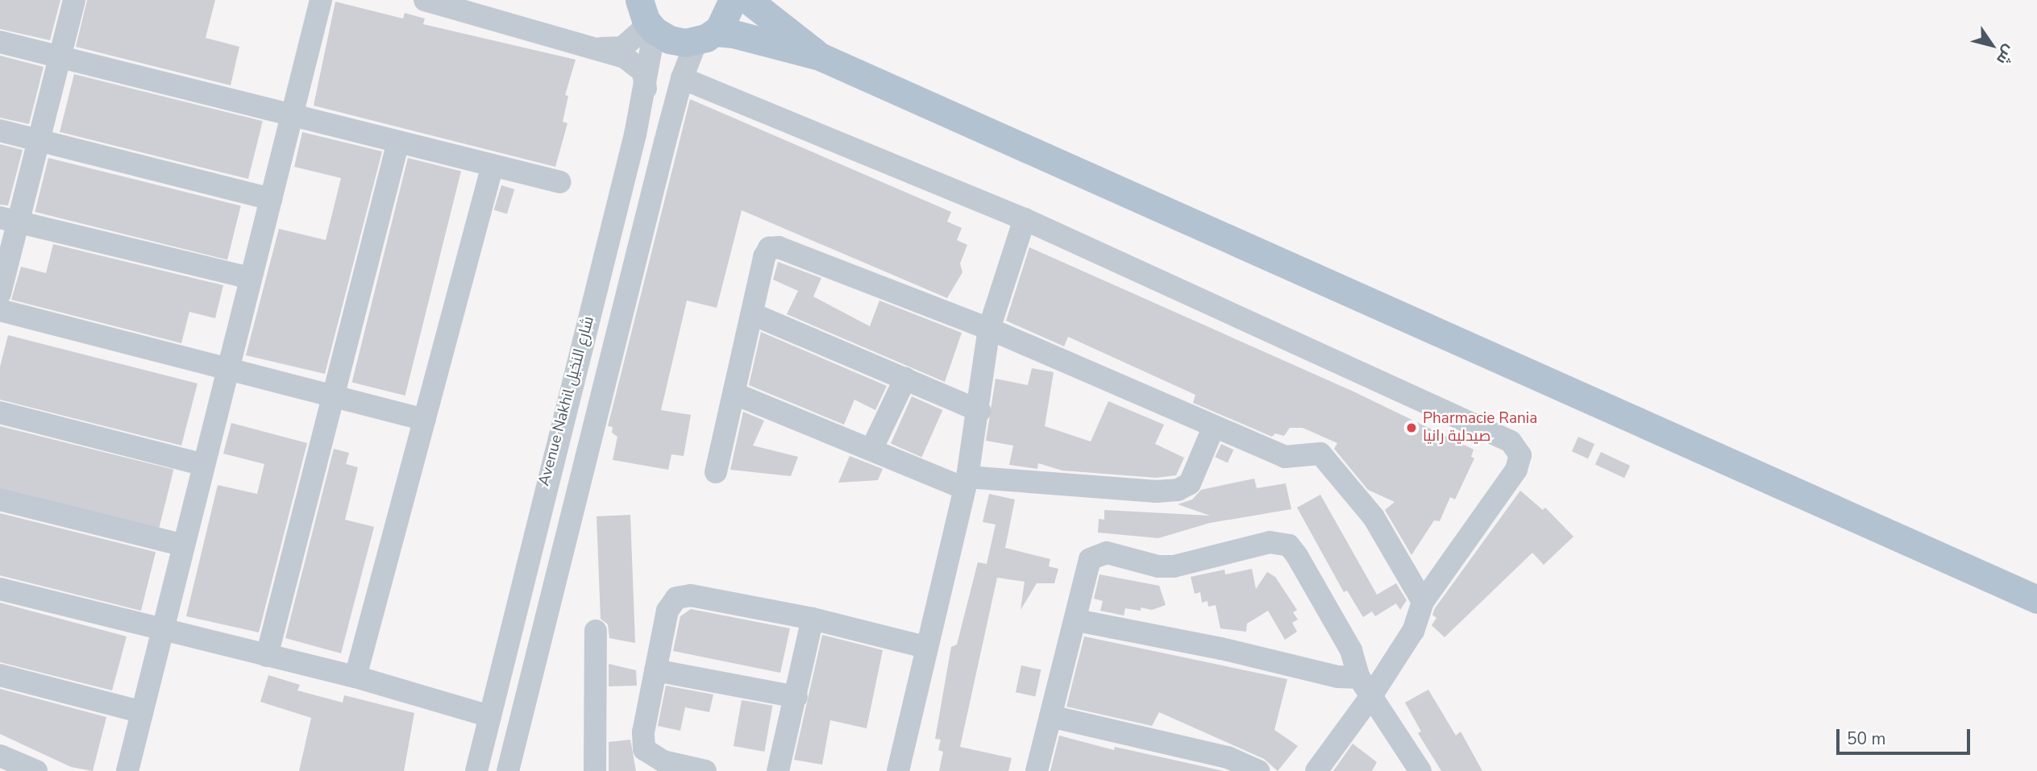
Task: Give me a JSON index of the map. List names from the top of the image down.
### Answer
{
  "streets": {
    "street": ["Avenue Nakhil شارع النخيل"]
  },
  "places": ["Pharmacie Rania صيدلية رانيا"],
  "scale_bar": "50 m",
  "north": "bottom right"
}
